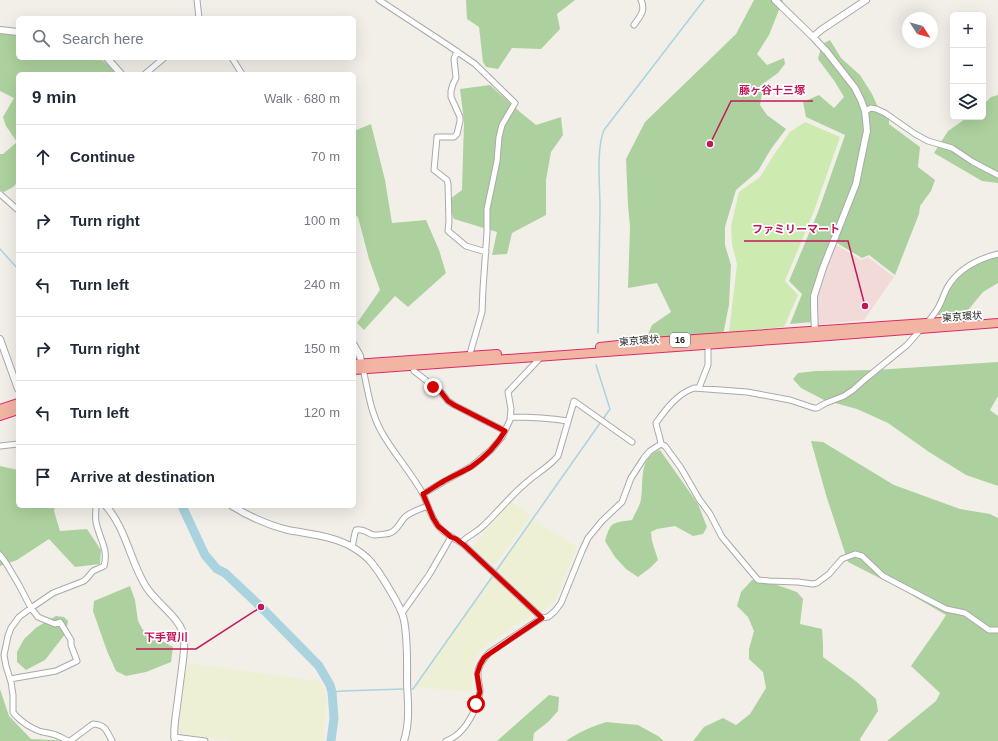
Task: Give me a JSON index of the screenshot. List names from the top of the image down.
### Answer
{
  "streets": {
    "highway": ["東京環状", "16"]
  },
  "places": ["藤ヶ谷十三塚", "ファミリーマート", "下手賀川"],
  "north": "bottom right",
  "page": {
    "map_buttons": ["+", "−"],
    "search": "Search here",
    "heading": ["9 min", "Walk · 680 m"],
    "list": [
      ["Continue", "70 m"],
      ["Turn right", "100 m"],
      ["Turn left", "240 m"],
      ["Turn right", "150 m"],
      ["Turn left", "120 m"],
      "Arrive at destination"
    ]
  }
}
